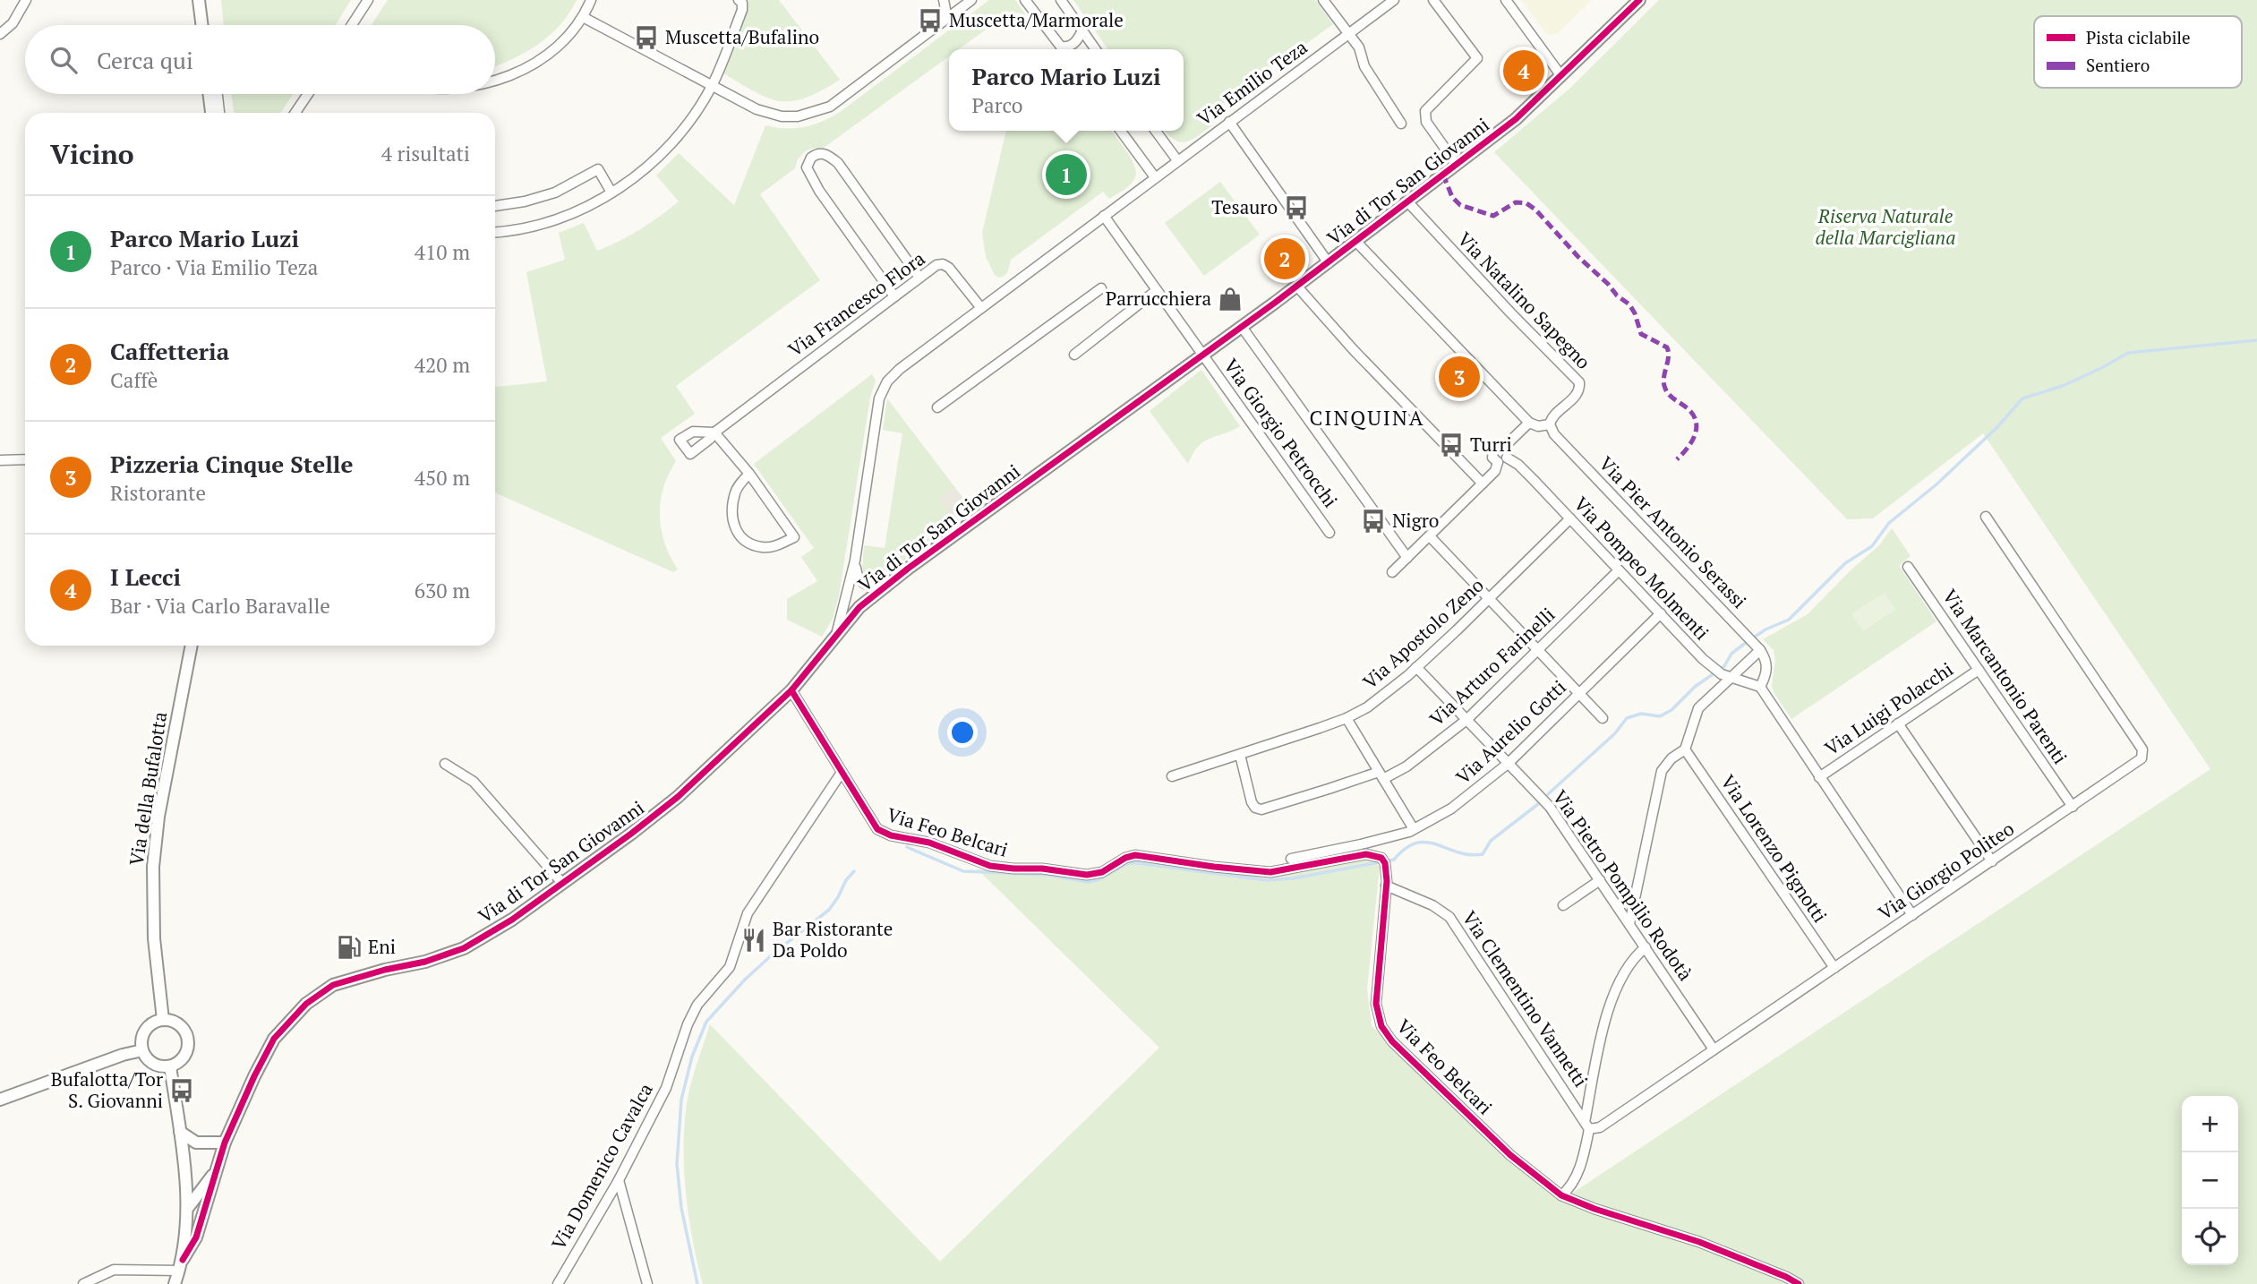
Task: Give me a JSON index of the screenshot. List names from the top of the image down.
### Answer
{
  "streets": {
    "street": [
      "Via Emilio Teza",
      "Via di Tor San Giovanni",
      "Via Natalino Sapegno",
      "Via Francesco Flora",
      "Via Giorgio Petrocchi",
      "Via Pier Antonio Serassi",
      "Via Pompeo Molmenti",
      "Via Apostolo Zeno",
      "Via Arturo Farinelli",
      "Via Marcantonio Parenti",
      "Via Luigi Polacchi",
      "Via Aurelio Gotti",
      "Via della Bufalotta",
      "Via Feo Belcari",
      "Via Lorenzo Pignotti",
      "Via Giorgio Politeo",
      "Via Pietro Pompilio Rodotà",
      "Via Clementino Vannetti",
      "Via Domenico Cavalca"
    ]
  },
  "crossings": [
    ["Via Emilio Teza", "Via Francesco Flora"],
    ["Via Emilio Teza", "Via Giorgio Petrocchi"],
    ["Via di Tor San Giovanni", "Via Natalino Sapegno"],
    ["Via di Tor San Giovanni", "Via Giorgio Petrocchi"],
    ["Via di Tor San Giovanni", "Via Feo Belcari"],
    ["Via Natalino Sapegno", "Via Pier Antonio Serassi"],
    ["Via Pompeo Molmenti", "Via Apostolo Zeno"],
    ["Via Pompeo Molmenti", "Via Arturo Farinelli"],
    ["Via Pompeo Molmenti", "Via Aurelio Gotti"],
    ["Via Apostolo Zeno", "Via Arturo Farinelli"],
    ["Via Apostolo Zeno", "Via Pietro Pompilio Rodotà"],
    ["Via Arturo Farinelli", "Via Pietro Pompilio Rodotà"],
    ["Via Marcantonio Parenti", "Via Luigi Polacchi"],
    ["Via Marcantonio Parenti", "Via Giorgio Politeo"],
    ["Via Aurelio Gotti", "Via Pietro Pompilio Rodotà"],
    ["Via Feo Belcari", "Via Clementino Vannetti"],
    ["Via Feo Belcari", "Via Domenico Cavalca"],
    ["Via Lorenzo Pignotti", "Via Giorgio Politeo"],
    ["Via Giorgio Politeo", "Via Pietro Pompilio Rodotà"],
    ["Via Giorgio Politeo", "Via Clementino Vannetti"]
  ],
  "districts": ["CINQUINA"],
  "parks": ["Riserva Naturale della Marcigliana"],
  "places": {
    "bus stop": [
      "Muscetta/Marmorale",
      "Muscetta/Bufalino",
      "Tesauro",
      "Turri",
      "Nigro",
      "Bufalotta/Tor S. Giovanni"
    ],
    "shop": ["Parrucchiera"],
    "restaurant": ["Bar Ristorante Da Poldo"],
    "fuel station": ["Eni"]
  },
  "legend": ["Pista ciclabile", "Sentiero"],
  "page": {
    "search": "Cerca qui",
    "pins": [
      "4",
      "1",
      "2",
      "3"
    ],
    "popup": ["Parco Mario Luzi", "Parco"],
    "heading": ["Vicino", "4 risultati"],
    "list": [
      {
        "mark": "1",
        "name": "Parco Mario Luzi",
        "note": "Parco · Via Emilio Teza",
        "value": "410 m"
      },
      {
        "mark": "2",
        "name": "Caffetteria",
        "note": "Caffè",
        "value": "420 m"
      },
      {
        "mark": "3",
        "name": "Pizzeria Cinque Stelle",
        "note": "Ristorante",
        "value": "450 m"
      },
      {
        "mark": "4",
        "name": "I Lecci",
        "note": "Bar · Via Carlo Baravalle",
        "value": "630 m"
      }
    ],
    "map_buttons": ["+", "−"]
  }
}
